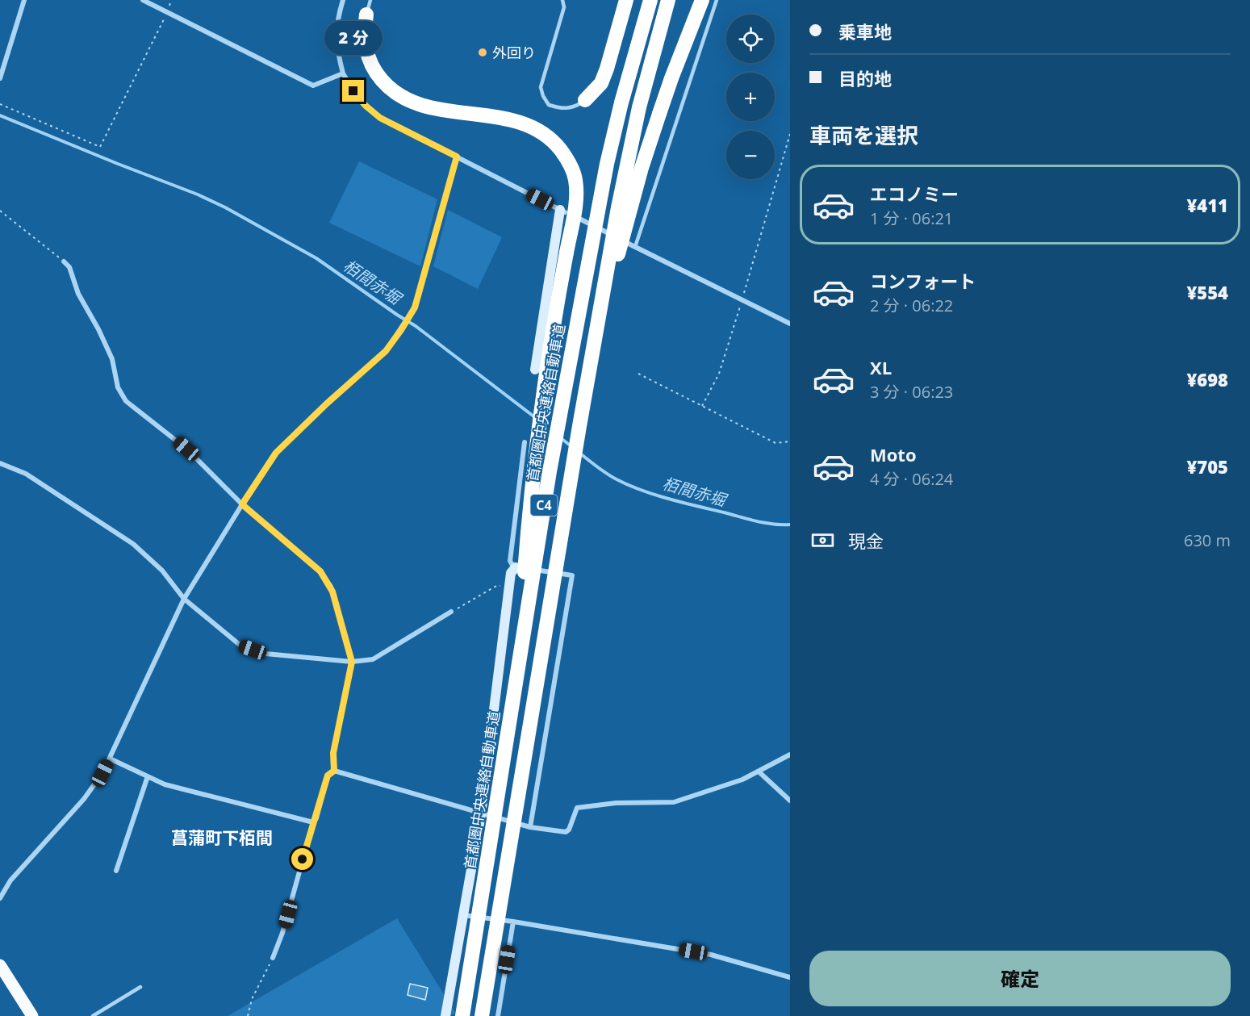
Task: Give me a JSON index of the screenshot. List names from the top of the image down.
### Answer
{
  "streets": {
    "highway": ["首都圏中央連絡自動車道", "C4"]
  },
  "districts": ["菖蒲町下栢間"],
  "water": ["栢間赤堀"],
  "places": ["外回り"],
  "page": {
    "banner": ["乗車地", "目的地"],
    "map_buttons": ["+", "−"],
    "bubble": "2 分",
    "heading": "車両を選択",
    "list": [
      {
        "name": "エコノミー",
        "note": "1 分 · 06:21",
        "value": "¥411"
      },
      {
        "name": "コンフォート",
        "note": "2 分 · 06:22",
        "value": "¥554"
      },
      {
        "name": "XL",
        "note": "3 分 · 06:23",
        "value": "¥698"
      },
      {
        "name": "Moto",
        "note": "4 分 · 06:24",
        "value": "¥705"
      }
    ],
    "pay": ["現金", "630 m"],
    "buttons": "確定"
  }
}
